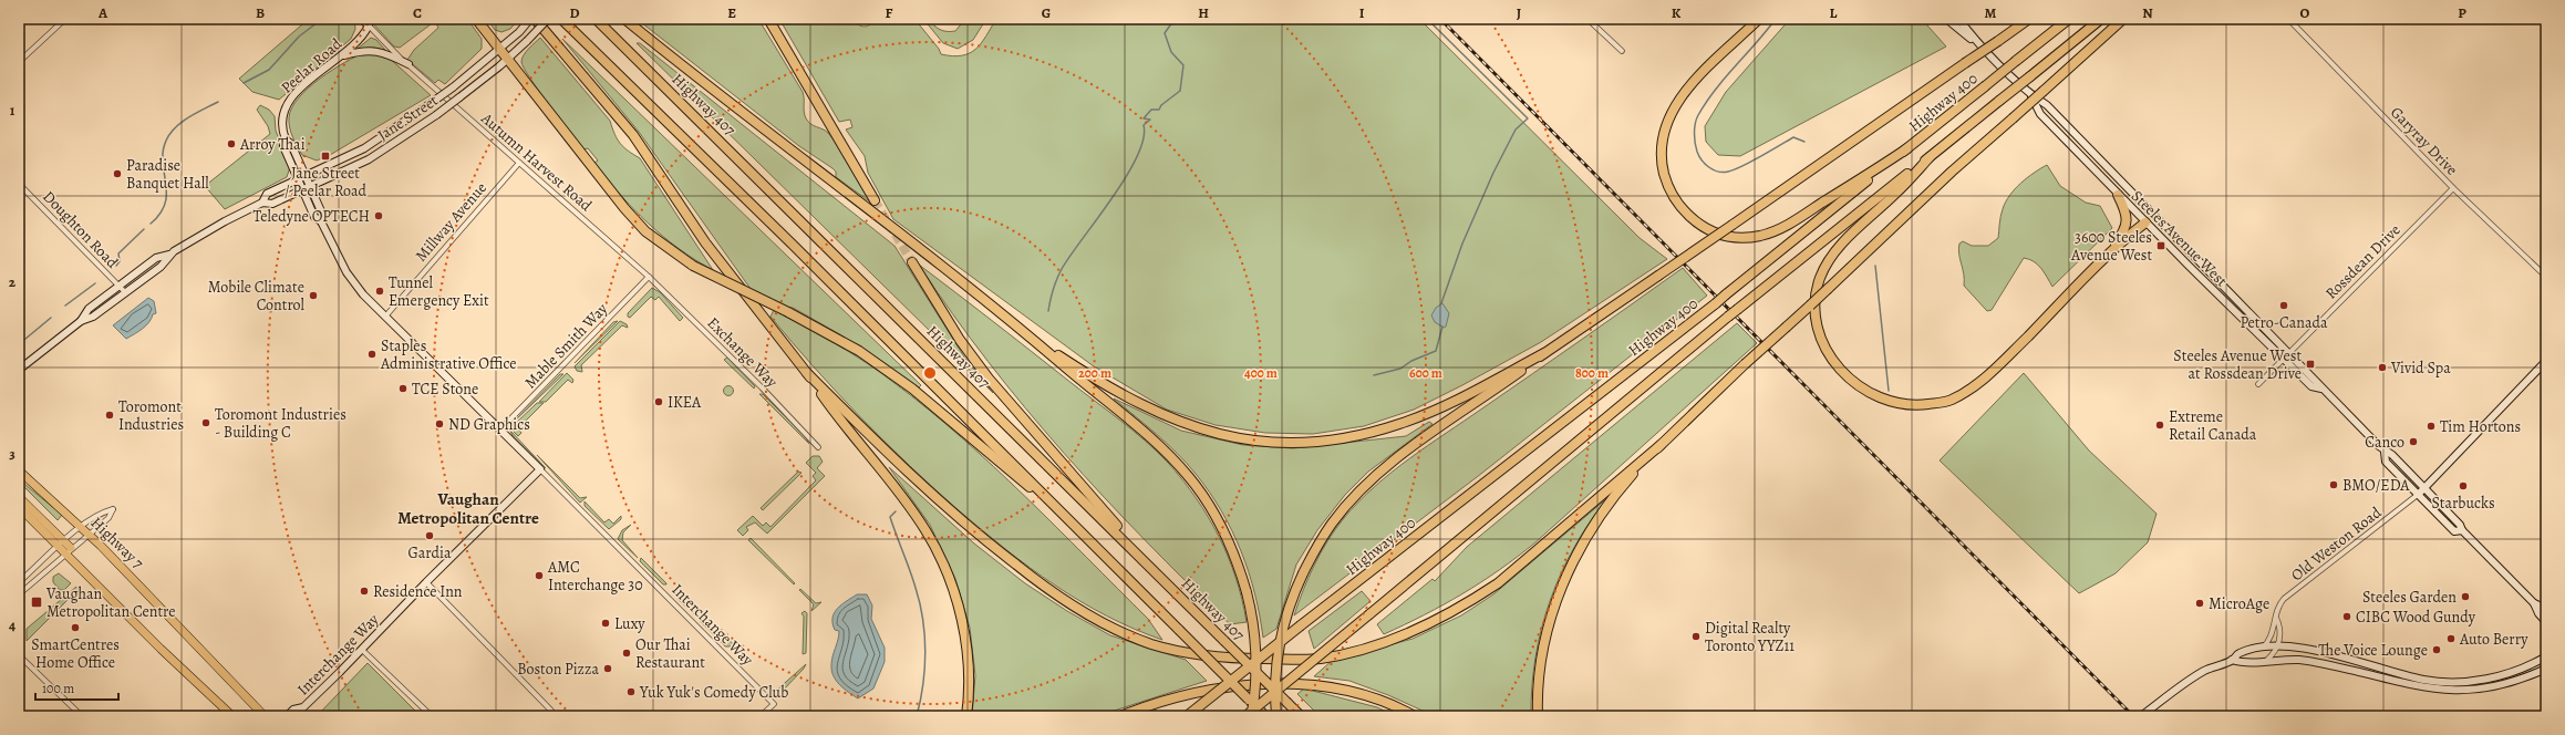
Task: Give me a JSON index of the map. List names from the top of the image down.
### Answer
{
  "streets": {
    "highway": ["Highway 400", "Highway 407"],
    "main road": [
      "Peelar Road",
      "Jane Street",
      "Steeles Avenue West",
      "Highway 7",
      "Interchange Way"
    ],
    "street": [
      "Garyray Drive",
      "Autumn Harvest Road",
      "Millway Avenue",
      "Doughton Road",
      "Rossdean Drive",
      "Mable Smith Way",
      "Exchange Way",
      "Old Weston Road"
    ]
  },
  "crossings": [
    ["Peelar Road", "Jane Street"],
    ["Peelar Road", "Autumn Harvest Road"],
    ["Peelar Road", "Interchange Way"],
    ["Jane Street", "Doughton Road"],
    ["Jane Street", "Interchange Way"],
    ["Garyray Drive", "Rossdean Drive"],
    ["Autumn Harvest Road", "Millway Avenue"],
    ["Autumn Harvest Road", "Mable Smith Way"],
    ["Autumn Harvest Road", "Exchange Way"],
    ["Millway Avenue", "Interchange Way"],
    ["Steeles Avenue West", "Rossdean Drive"],
    ["Steeles Avenue West", "Old Weston Road"],
    ["Mable Smith Way", "Exchange Way"],
    ["Mable Smith Way", "Interchange Way"]
  ],
  "districts": ["Vaughan Metropolitan Centre"],
  "places": {
    "other": [
      "Arroy Thai",
      "Paradise Banquet Hall",
      "Teledyne OPTECH",
      "Tunnel Emergency Exit",
      "Mobile Climate Control",
      "Petro-Canada",
      "Staples Administrative Office",
      "Vivid Spa",
      "TCE Stone",
      "IKEA",
      "Toromont Industries",
      "Toromont Industries - Building C",
      "ND Graphics",
      "Extreme Retail Canada",
      "Tim Hortons",
      "Canco",
      "BMO/EDA",
      "Starbucks",
      "Gardia",
      "AMC Interchange 30",
      "Residence Inn",
      "Steeles Garden",
      "MicroAge",
      "CIBC Wood Gundy",
      "Luxy",
      "SmartCentres Home Office",
      "Digital Realty Toronto YYZ11",
      "Auto Berry",
      "The Voice Lounge",
      "Our Thai Restaurant",
      "Boston Pizza",
      "Yuk Yuk's Comedy Club"
    ],
    "transit": [
      "Jane Street / Peelar Road",
      "3600 Steeles Avenue West",
      "Steeles Avenue West at Rossdean Drive",
      "Vaughan Metropolitan Centre"
    ]
  },
  "scale_bar": "100 m",
  "grid": {
    "columns": [
      "A",
      "B",
      "C",
      "D",
      "E",
      "F",
      "G",
      "H",
      "I",
      "J",
      "K",
      "L",
      "M",
      "N",
      "O",
      "P"
    ],
    "rows": [
      "1",
      "2",
      "3",
      "4"
    ]
  },
  "rings": [
    "200 m",
    "400 m",
    "600 m",
    "800 m"
  ]
}
